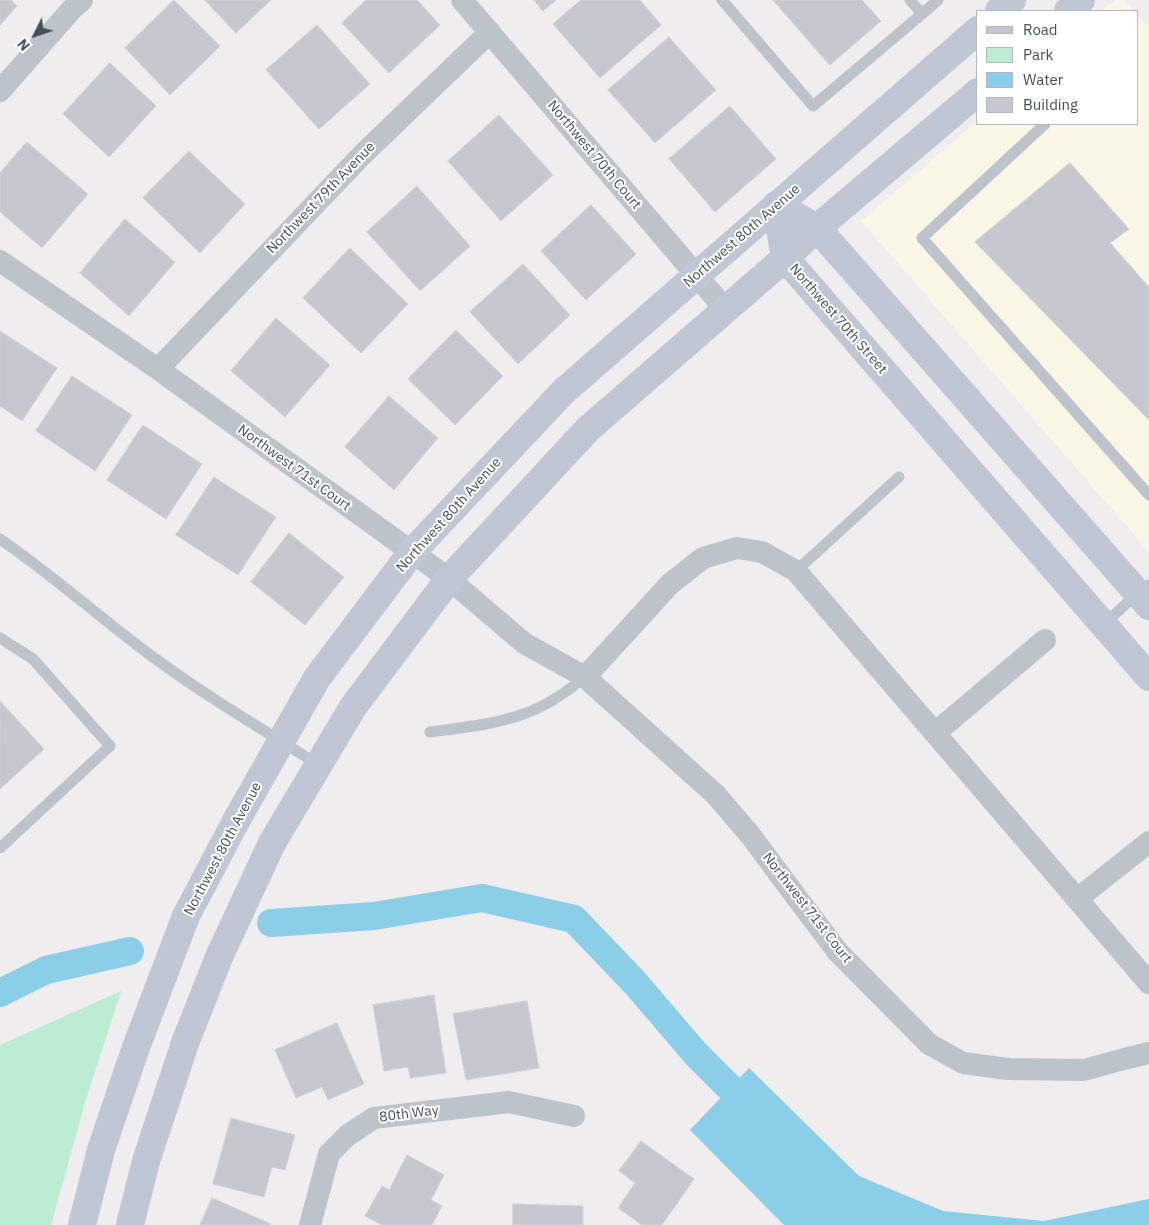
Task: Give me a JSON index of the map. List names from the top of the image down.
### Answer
{
  "streets": {
    "street": [
      "Northwest 70th Court",
      "Northwest 79th Avenue",
      "Northwest 80th Avenue",
      "Northwest 70th Street",
      "Northwest 71st Court",
      "80th Way"
    ]
  },
  "crossings": [
    ["Northwest 70th Court", "Northwest 79th Avenue"],
    ["Northwest 70th Court", "Northwest 80th Avenue"],
    ["Northwest 79th Avenue", "Northwest 71st Court"],
    ["Northwest 80th Avenue", "Northwest 70th Street"],
    ["Northwest 80th Avenue", "Northwest 71st Court"]
  ],
  "legend": [
    "Road",
    "Park",
    "Water",
    "Building"
  ],
  "north": "bottom left"
}
